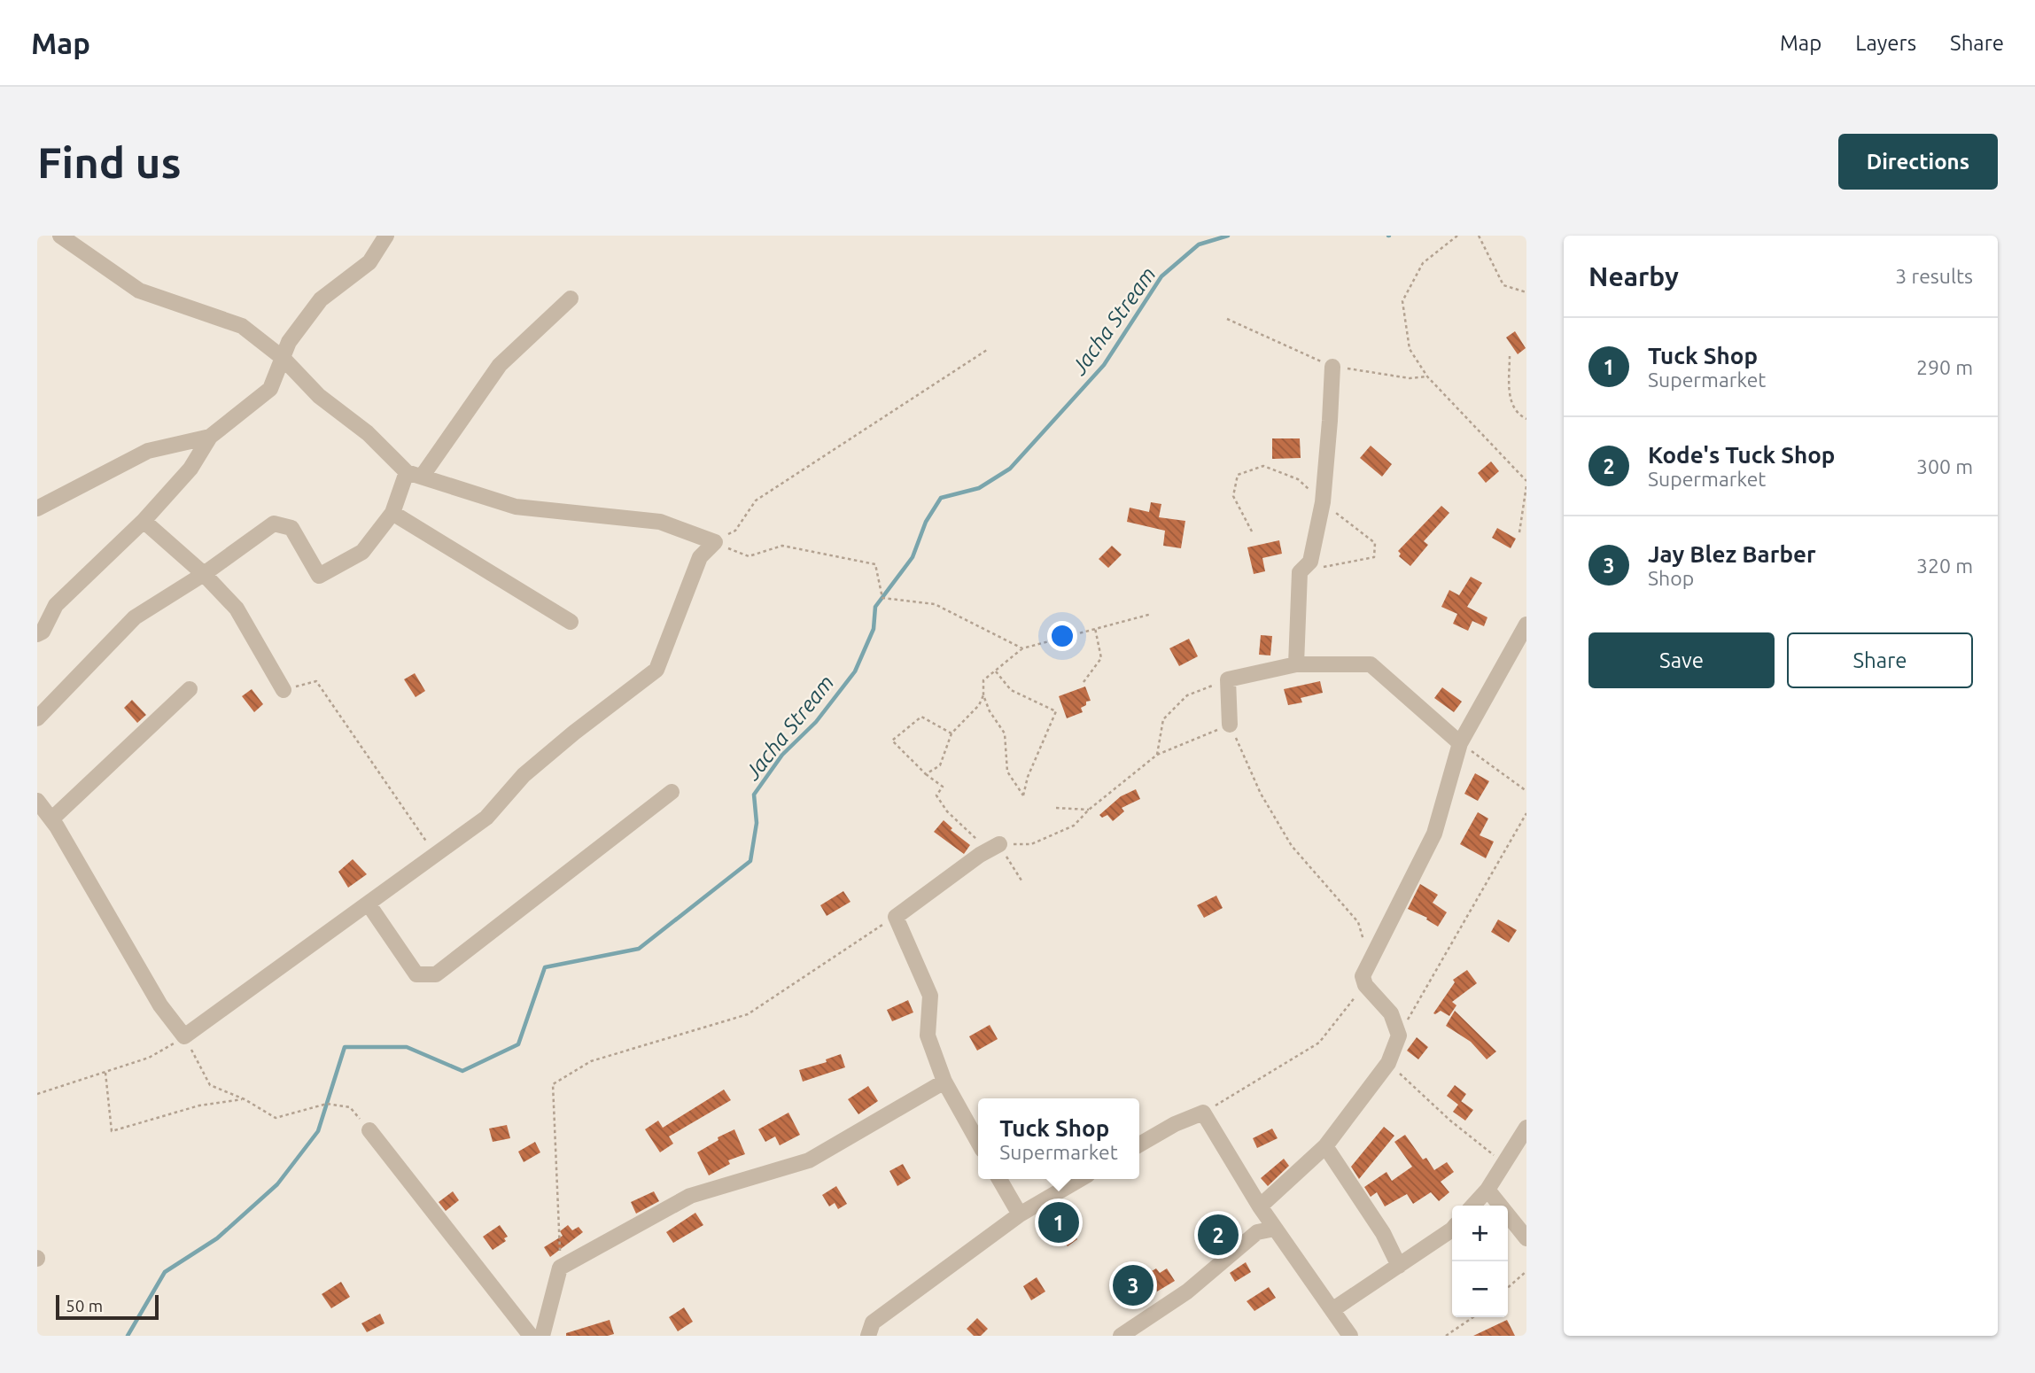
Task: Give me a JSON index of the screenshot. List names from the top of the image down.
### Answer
{
  "water": ["Jacha Stream"],
  "scale_bar": "50 m",
  "page": {
    "header": "Map",
    "nav": ["Map", "Layers", "Share"],
    "buttons": [
      "Directions",
      ["Save", "Share"]
    ],
    "title": "Find us",
    "heading": ["Nearby", "3 results"],
    "list": [
      {
        "mark": "1",
        "name": "Tuck Shop",
        "note": "Supermarket",
        "value": "290 m"
      },
      {
        "mark": "2",
        "name": "Kode's Tuck Shop",
        "note": "Supermarket",
        "value": "300 m"
      },
      {
        "mark": "3",
        "name": "Jay Blez Barber",
        "note": "Shop",
        "value": "320 m"
      }
    ],
    "popup": ["Tuck Shop", "Supermarket"],
    "pins": ["1", "2", "3"],
    "map_buttons": ["+", "−"],
    "scale": "50 m"
  }
}
